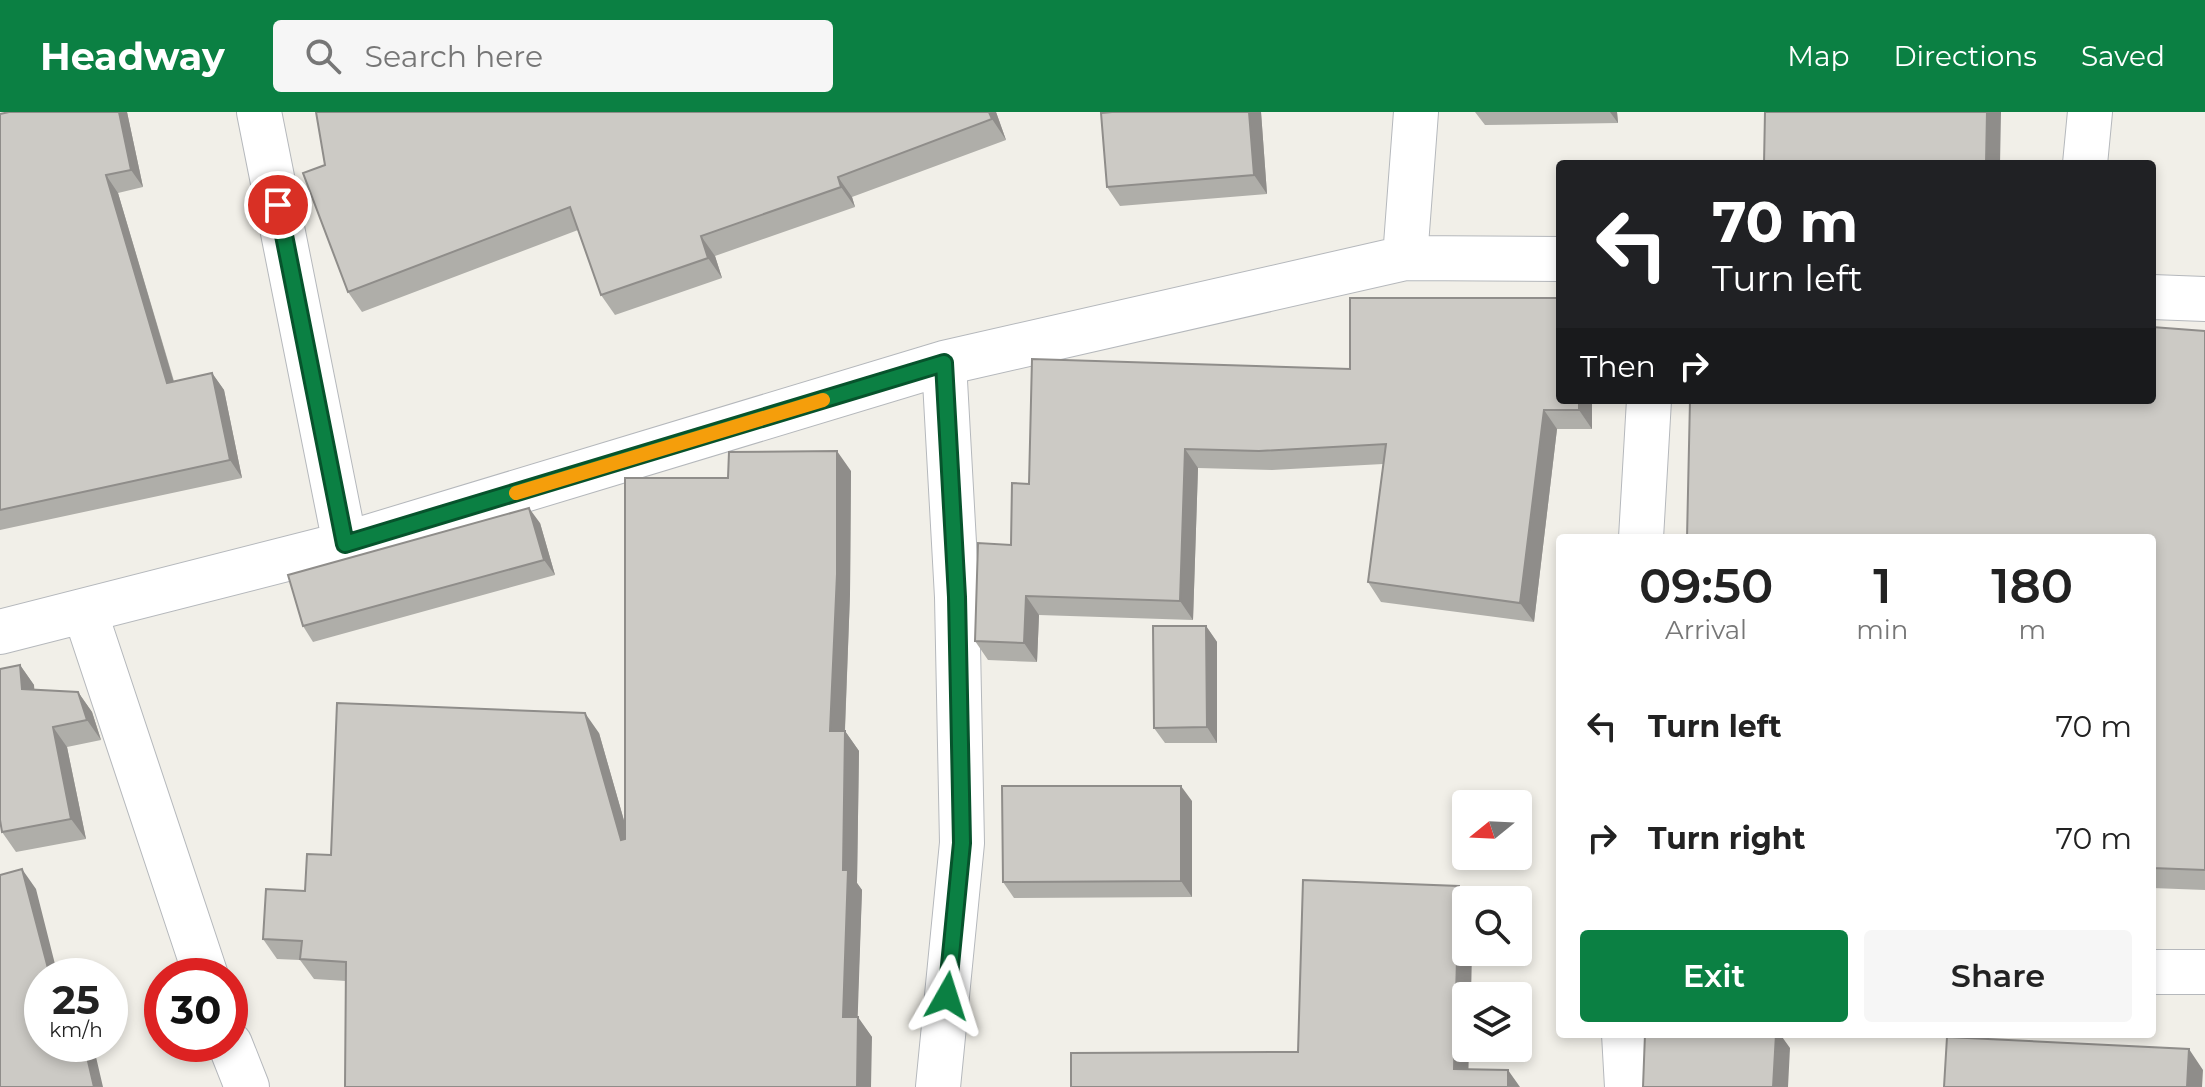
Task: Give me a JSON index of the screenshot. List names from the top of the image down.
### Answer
{
  "north": "left",
  "page": {
    "header": "Headway",
    "search": "Search here",
    "nav": ["Map", "Directions", "Saved"],
    "turn": ["70 m", "Turn left"],
    "then": "Then",
    "eta": [
      "09:50",
      "Arrival",
      "1",
      "min",
      "180",
      "m"
    ],
    "list": [
      {
        "name": "Turn left",
        "value": "70 m"
      },
      {
        "name": "Turn right",
        "value": "70 m"
      }
    ],
    "buttons": ["Exit", "Share"],
    "speed": "25 km/h",
    "limit": "30"
  }
}
